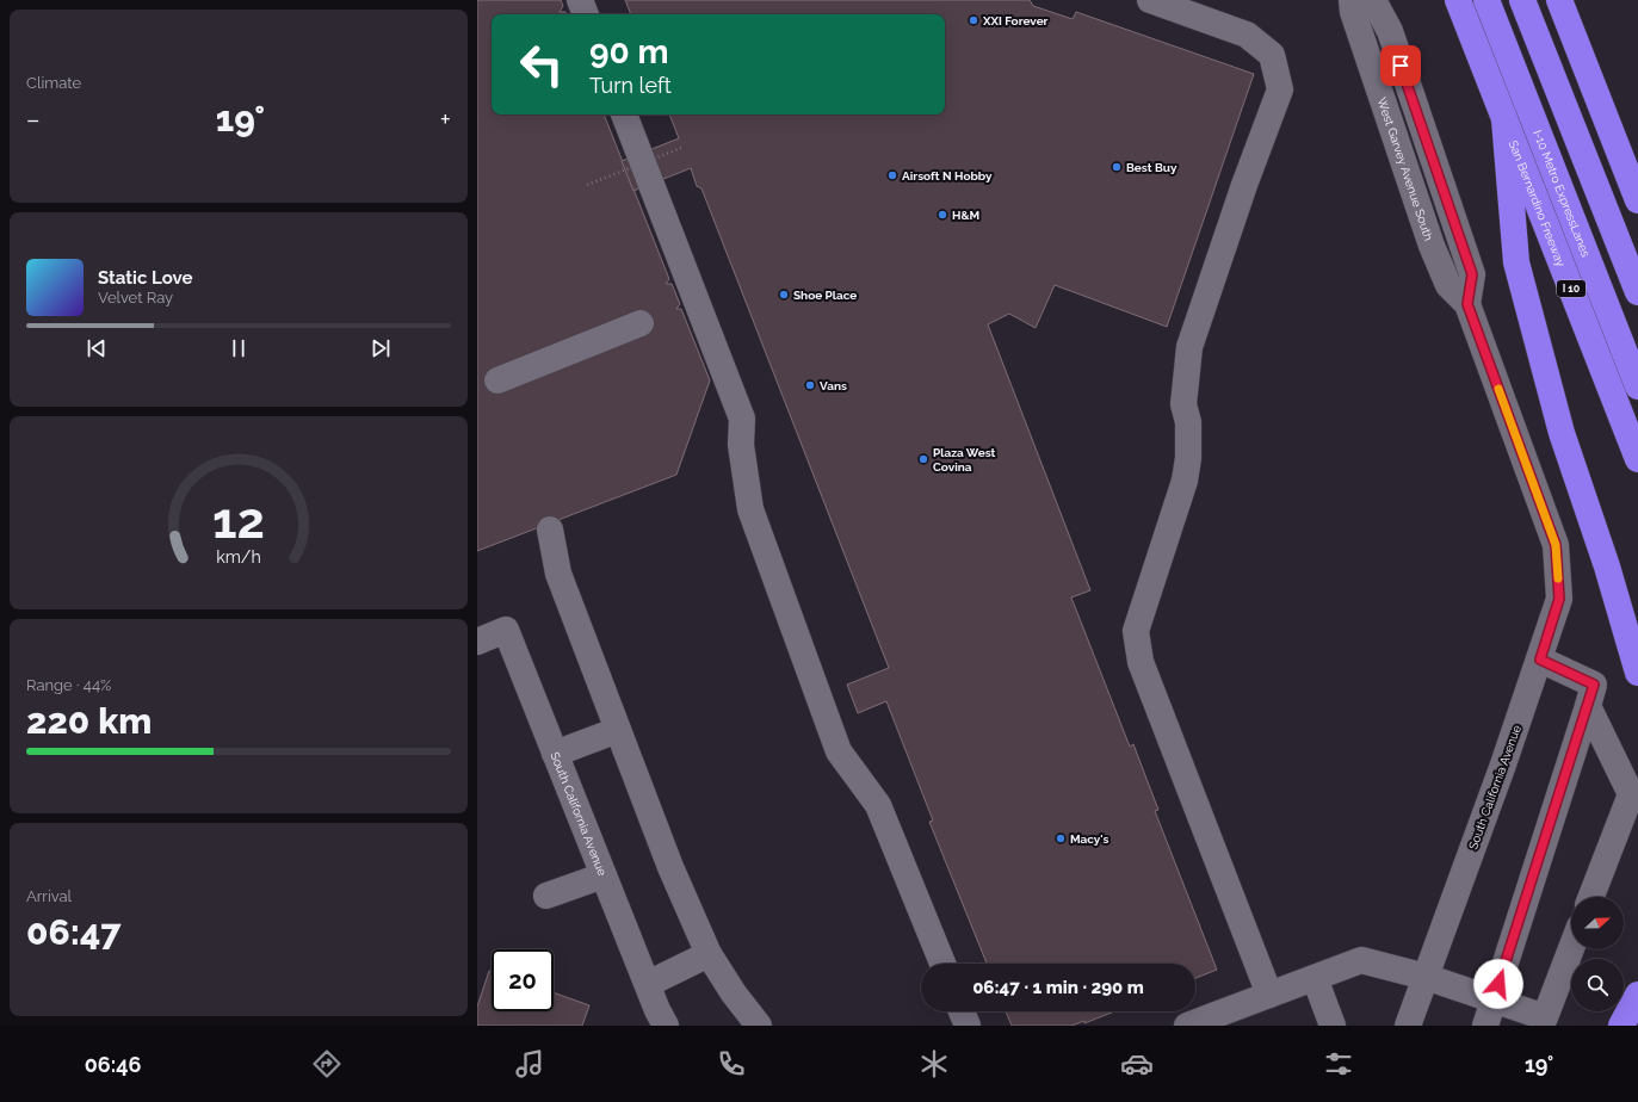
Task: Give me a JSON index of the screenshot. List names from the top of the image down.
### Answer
{
  "streets": {
    "highway": ["I-10 Metro ExpressLanes", "San Bernardino Freeway", "I 10"],
    "street": ["West Garvey Avenue South", "South California Avenue"]
  },
  "crossings": [
    ["West Garvey Avenue South", "South California Avenue"]
  ],
  "places": [
    "XXI Forever",
    "Best Buy",
    "Airsoft N Hobby",
    "H&M",
    "Shoe Place",
    "Vans",
    "Plaza West Covina",
    "Macy's"
  ],
  "north": "right",
  "page": {
    "tile": [
      "Climate",
      ["Range · 44%", "220 km"],
      ["Arrival", "06:47"]
    ],
    "turn": ["90 m", "Turn left"],
    "heat": ["−", "19°", "+"],
    "song": ["Static Love", "Velvet Ray"],
    "limit": "20",
    "trip": "06:47 · 1 min · 290 m",
    "tabs": ["06:46", "19°"],
    "gauge": ["12", "km/h"]
  }
}
